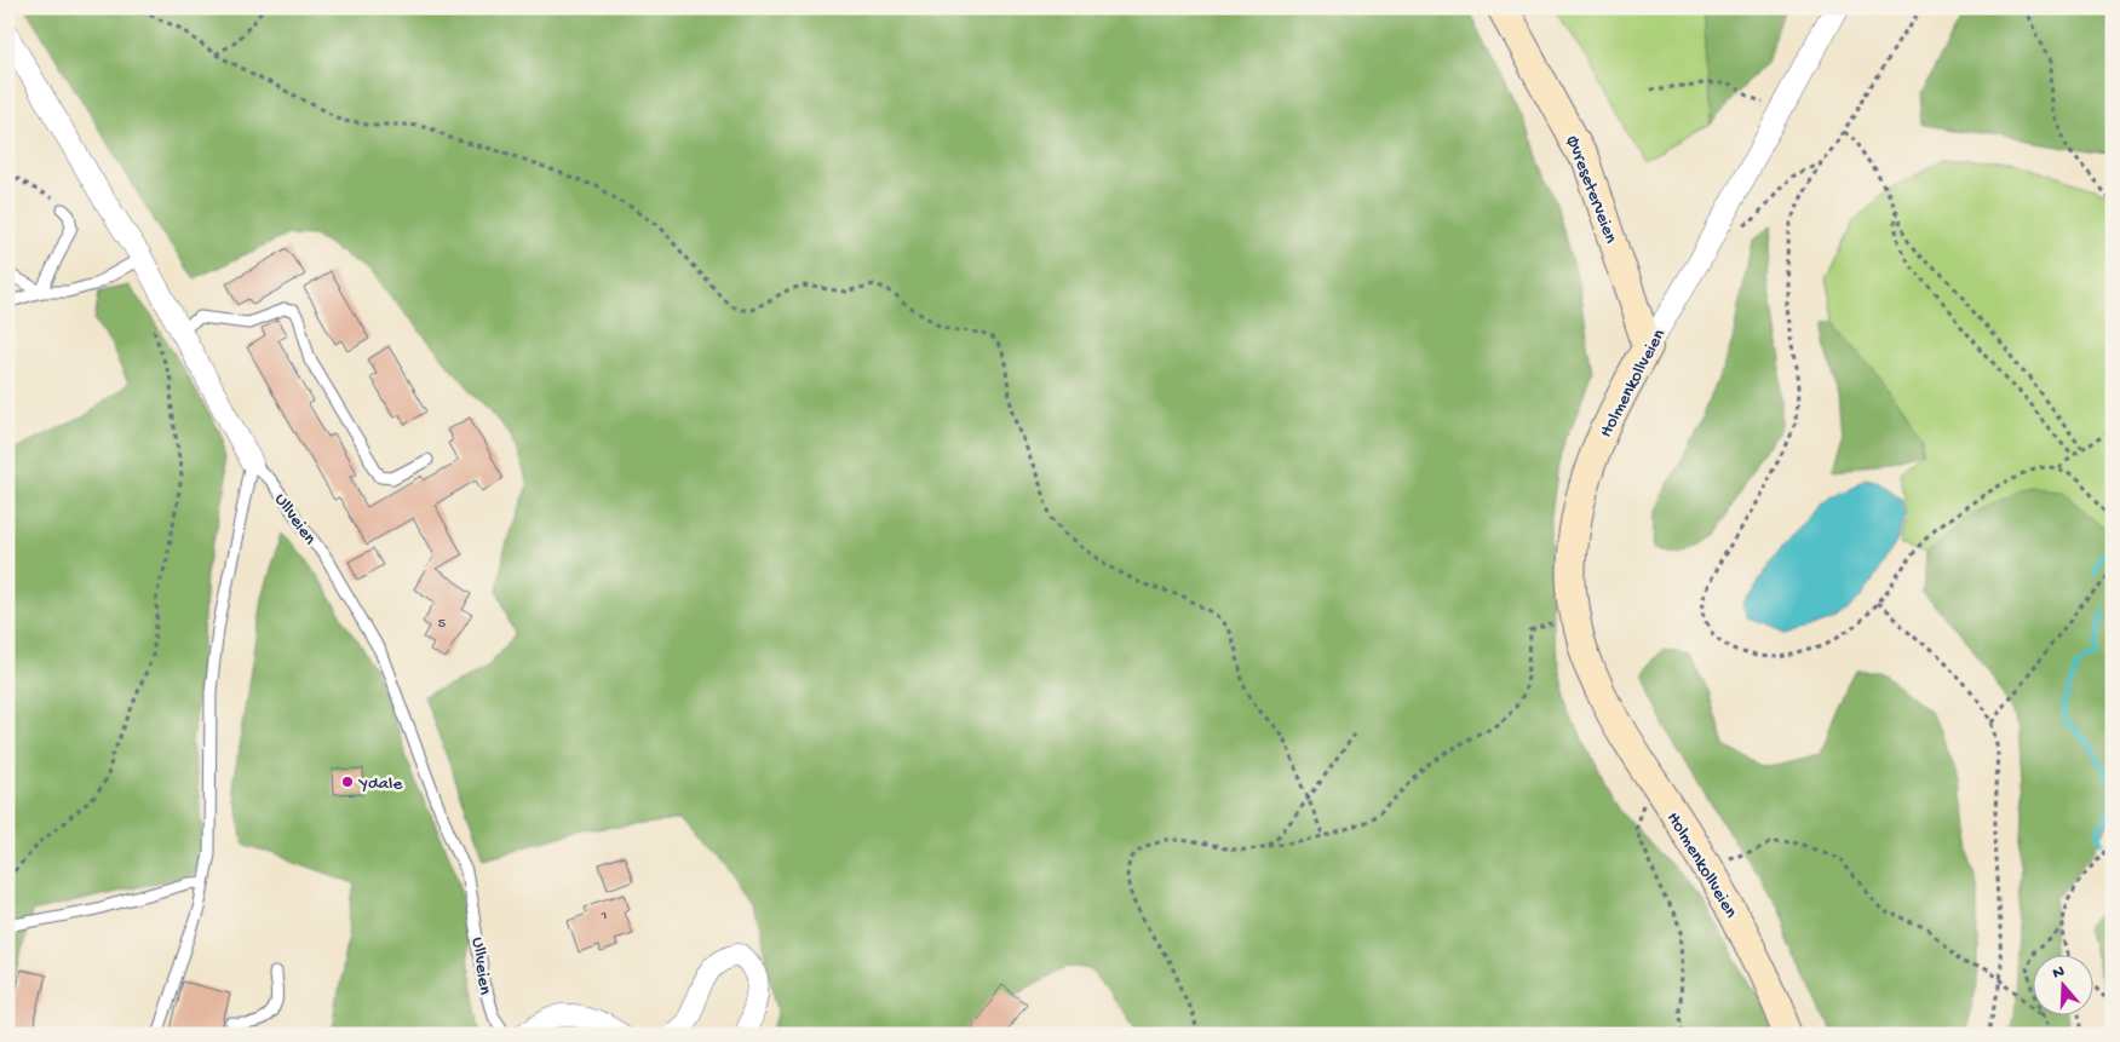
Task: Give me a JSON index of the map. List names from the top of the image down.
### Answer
{
  "streets": {
    "main road": ["Øvreseterveien", "Holmenkollveien"],
    "street": ["Ullveien"]
  },
  "crossings": [
    ["Øvreseterveien", "Holmenkollveien"]
  ],
  "places": ["Ydale"],
  "house_numbers": ["5", "1"],
  "north": "top"
}
